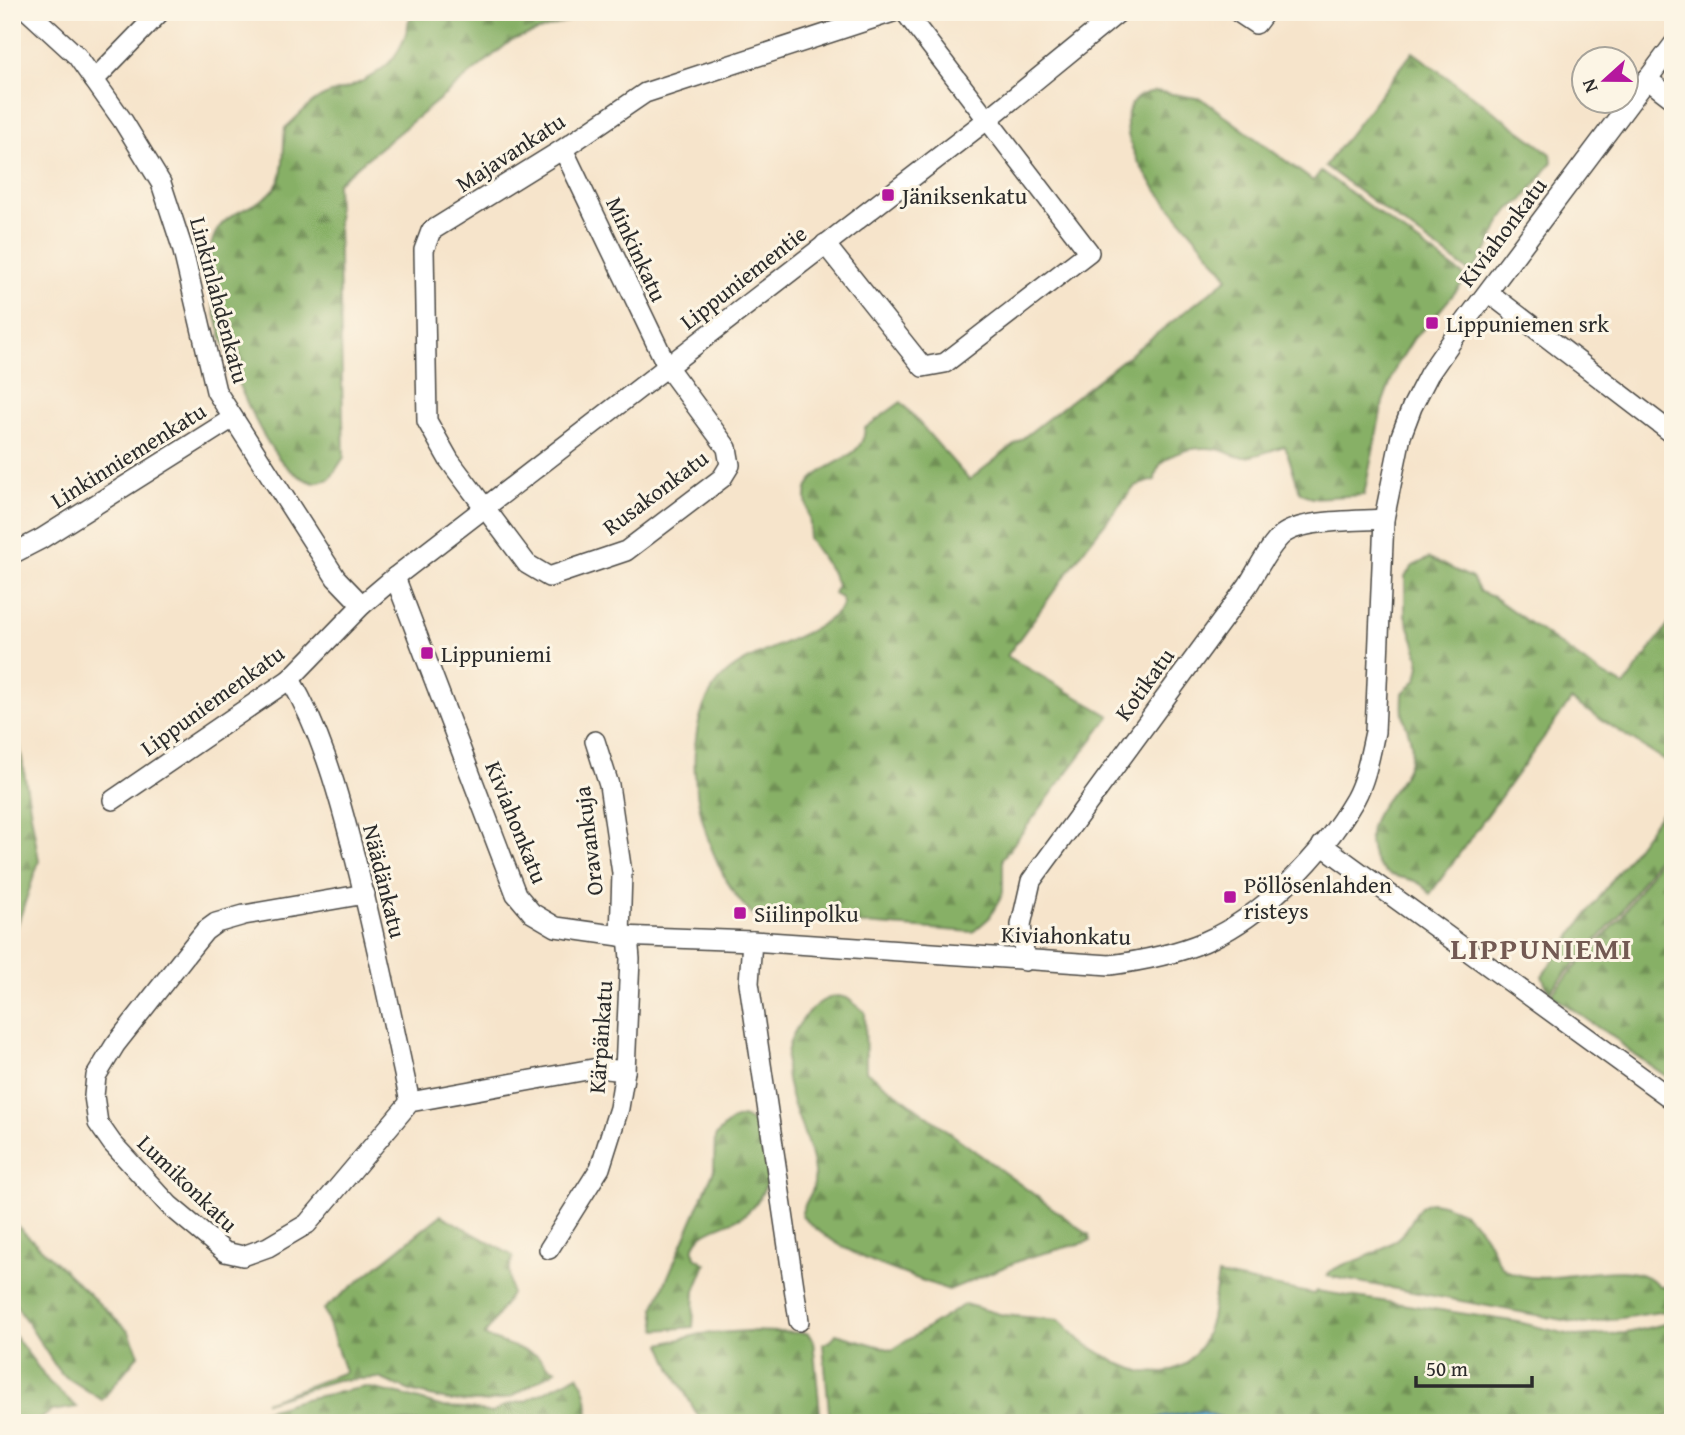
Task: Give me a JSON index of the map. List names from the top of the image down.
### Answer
{
  "streets": {
    "street": [
      "Majavankatu",
      "Kiviahonkatu",
      "Minkinkatu",
      "Lippuniementie",
      "Linkinlahdenkatu",
      "Linkinniemenkatu",
      "Rusakonkatu",
      "Kotikatu",
      "Lippuniemenkatu",
      "Oravankuja",
      "Näädänkatu",
      "Kärpänkatu",
      "Lumikonkatu"
    ]
  },
  "crossings": [
    ["Majavankatu", "Minkinkatu"],
    ["Majavankatu", "Lippuniementie"],
    ["Majavankatu", "Rusakonkatu"],
    ["Kiviahonkatu", "Lippuniementie"],
    ["Kiviahonkatu", "Kotikatu"],
    ["Kiviahonkatu", "Lippuniemenkatu"],
    ["Kiviahonkatu", "Oravankuja"],
    ["Kiviahonkatu", "Kärpänkatu"],
    ["Minkinkatu", "Lippuniementie"],
    ["Minkinkatu", "Rusakonkatu"],
    ["Lippuniementie", "Rusakonkatu"],
    ["Lippuniementie", "Lippuniemenkatu"],
    ["Linkinlahdenkatu", "Linkinniemenkatu"],
    ["Linkinlahdenkatu", "Lippuniemenkatu"],
    ["Lippuniemenkatu", "Näädänkatu"],
    ["Oravankuja", "Kärpänkatu"],
    ["Näädänkatu", "Lumikonkatu"]
  ],
  "districts": ["LIPPUNIEMI"],
  "places": {
    "transit": [
      "Jäniksenkatu",
      "Lippuniemen srk",
      "Lippuniemi",
      "Pöllösenlahden risteys",
      "Siilinpolku"
    ]
  },
  "scale_bar": "50 m",
  "north": "left"
}
